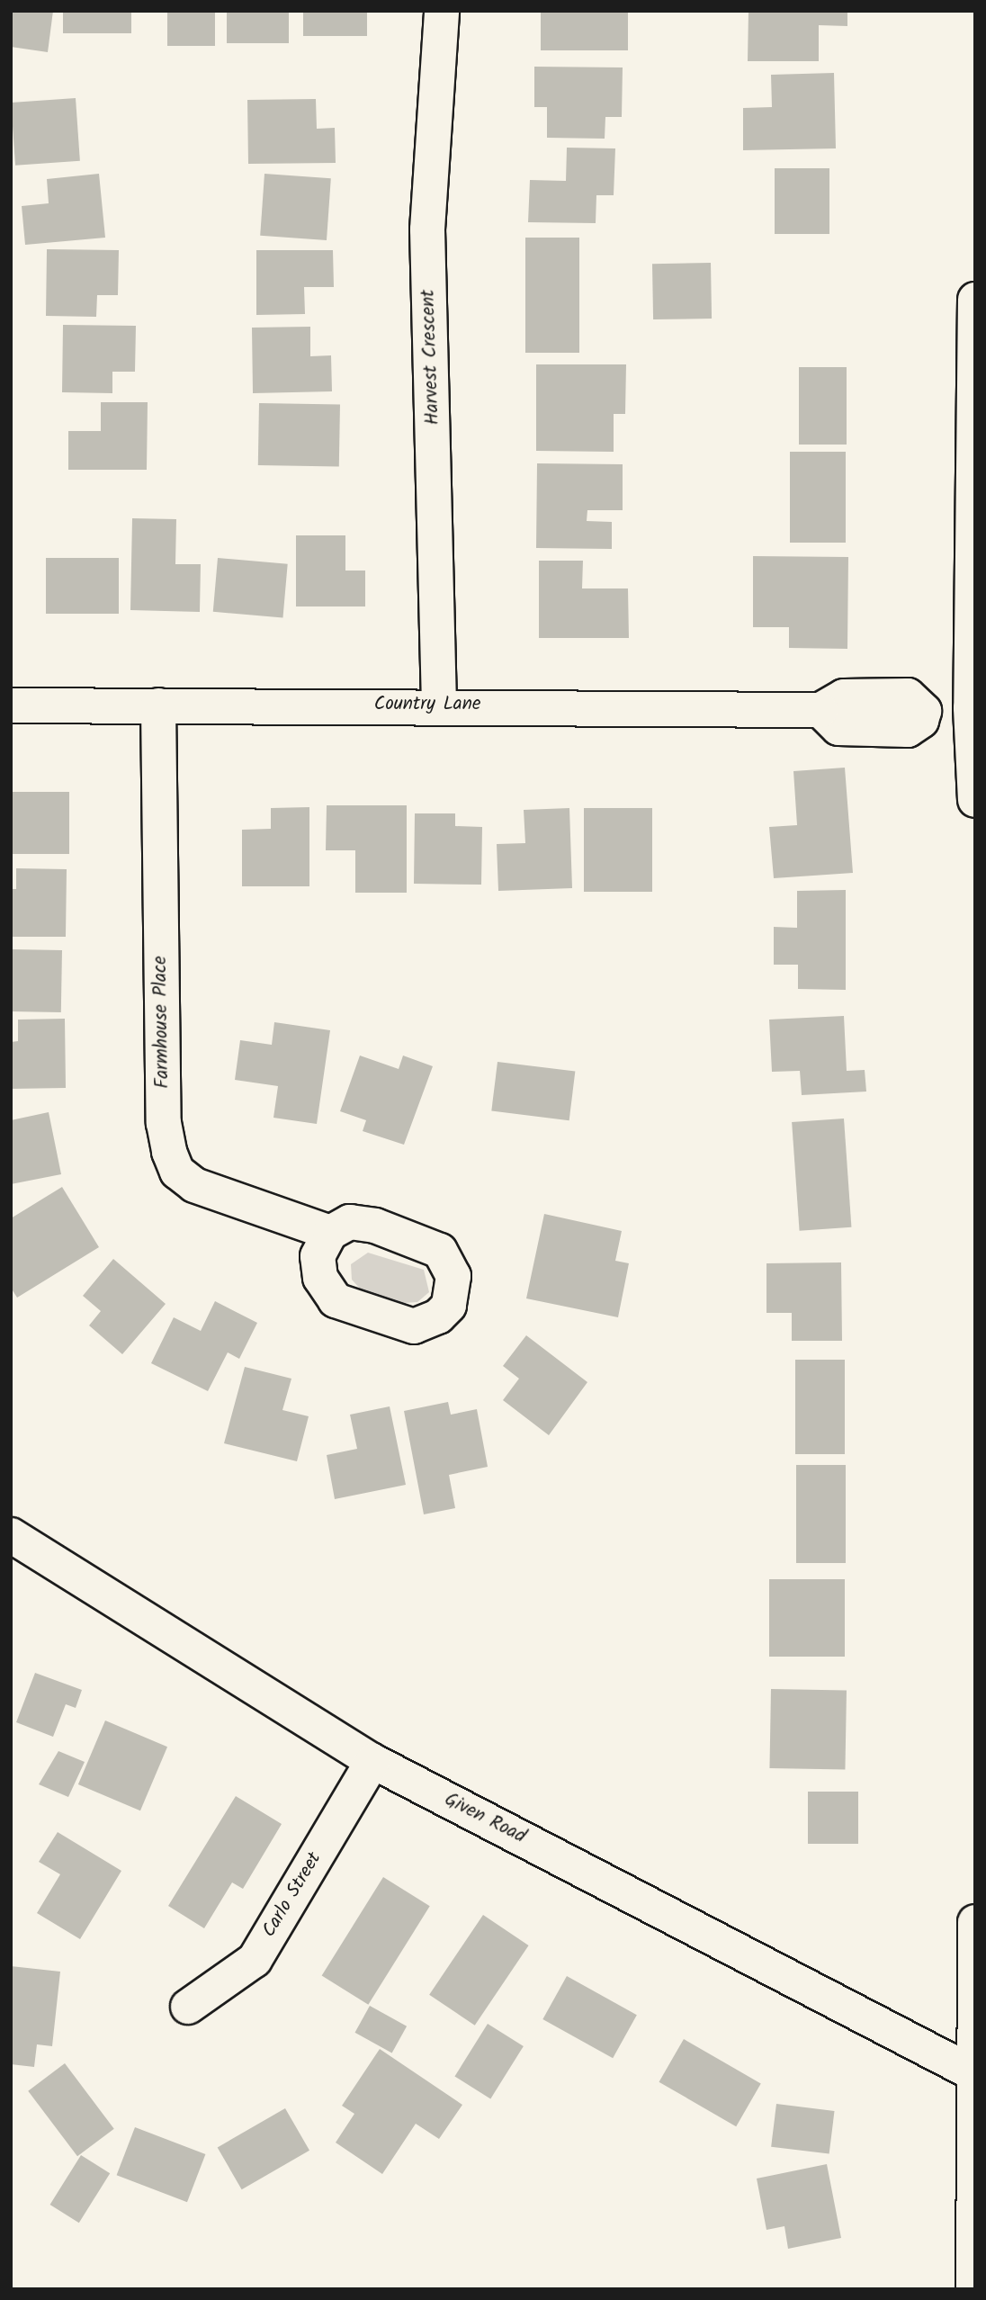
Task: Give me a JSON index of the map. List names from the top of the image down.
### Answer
{
  "streets": {
    "street": [
      "Harvest Crescent",
      "Country Lane",
      "Farmhouse Place",
      "Given Road",
      "Carlo Street"
    ]
  },
  "crossings": [
    ["Harvest Crescent", "Country Lane"],
    ["Country Lane", "Farmhouse Place"],
    ["Given Road", "Carlo Street"]
  ]
}
